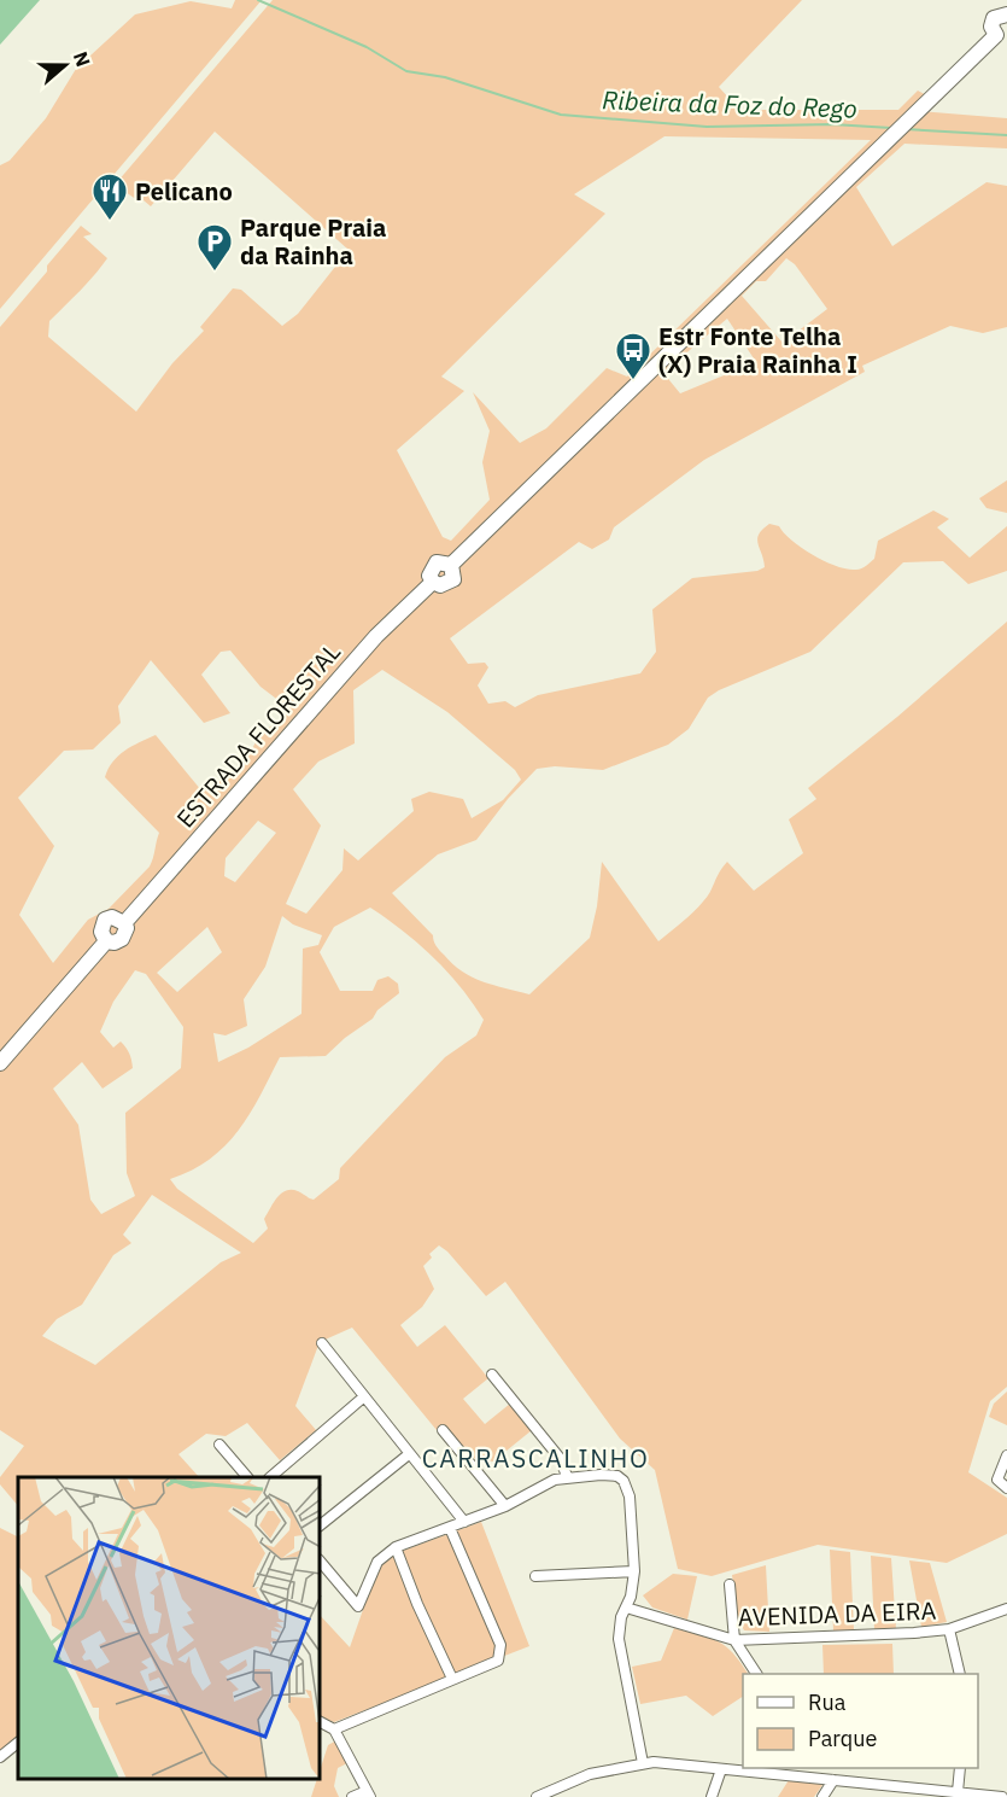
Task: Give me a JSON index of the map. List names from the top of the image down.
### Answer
{
  "streets": {
    "main road": ["ESTRADA FLORESTAL"],
    "street": ["AVENIDA DA EIRA"]
  },
  "districts": ["CARRASCALINHO"],
  "water": ["Ribeira da Foz do Rego"],
  "places": {
    "restaurant": ["Pelicano"],
    "parking": ["Parque Praia da Rainha"],
    "bus stop": ["Estr Fonte Telha (X) Praia Rainha I"]
  },
  "legend": ["Rua", "Parque"],
  "north": "right"
}
